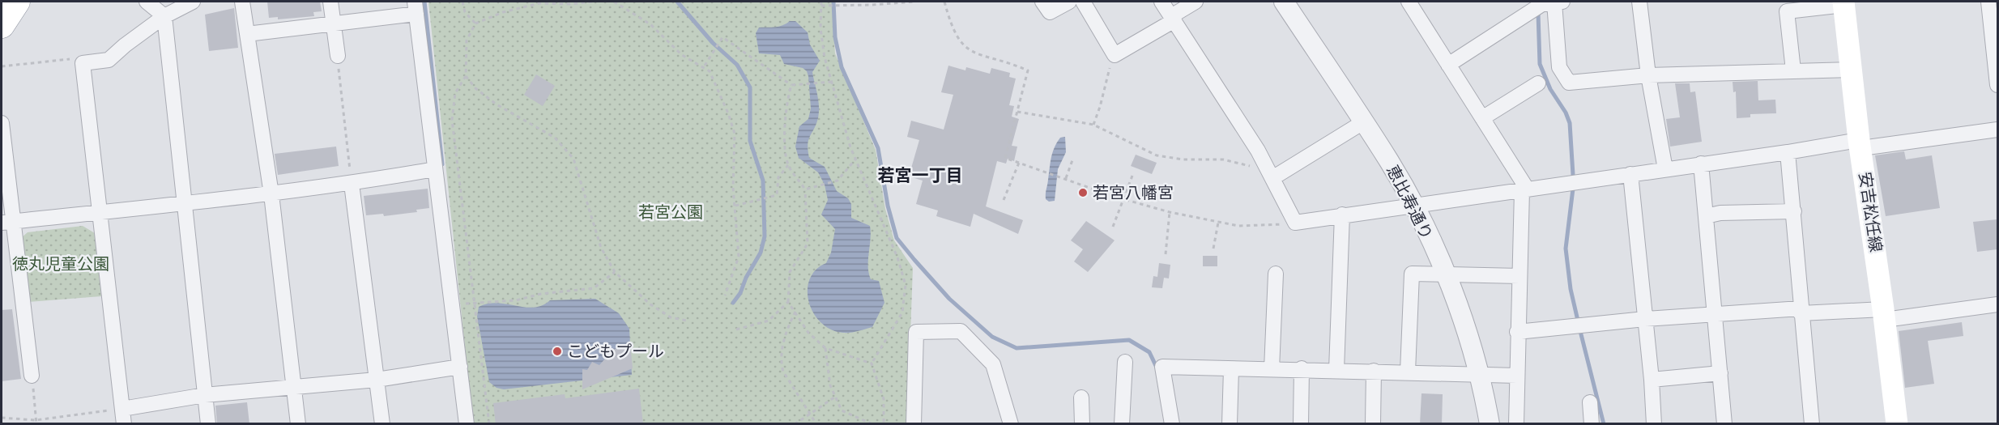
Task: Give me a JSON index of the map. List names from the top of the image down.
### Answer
{
  "streets": {
    "main road": ["安吉松任線"],
    "street": ["恵比寿通り"]
  },
  "districts": ["若宮一丁目"],
  "parks": ["若宮公園", "徳丸児童公園"],
  "places": ["若宮八幡宮", "こどもプール"]
}
